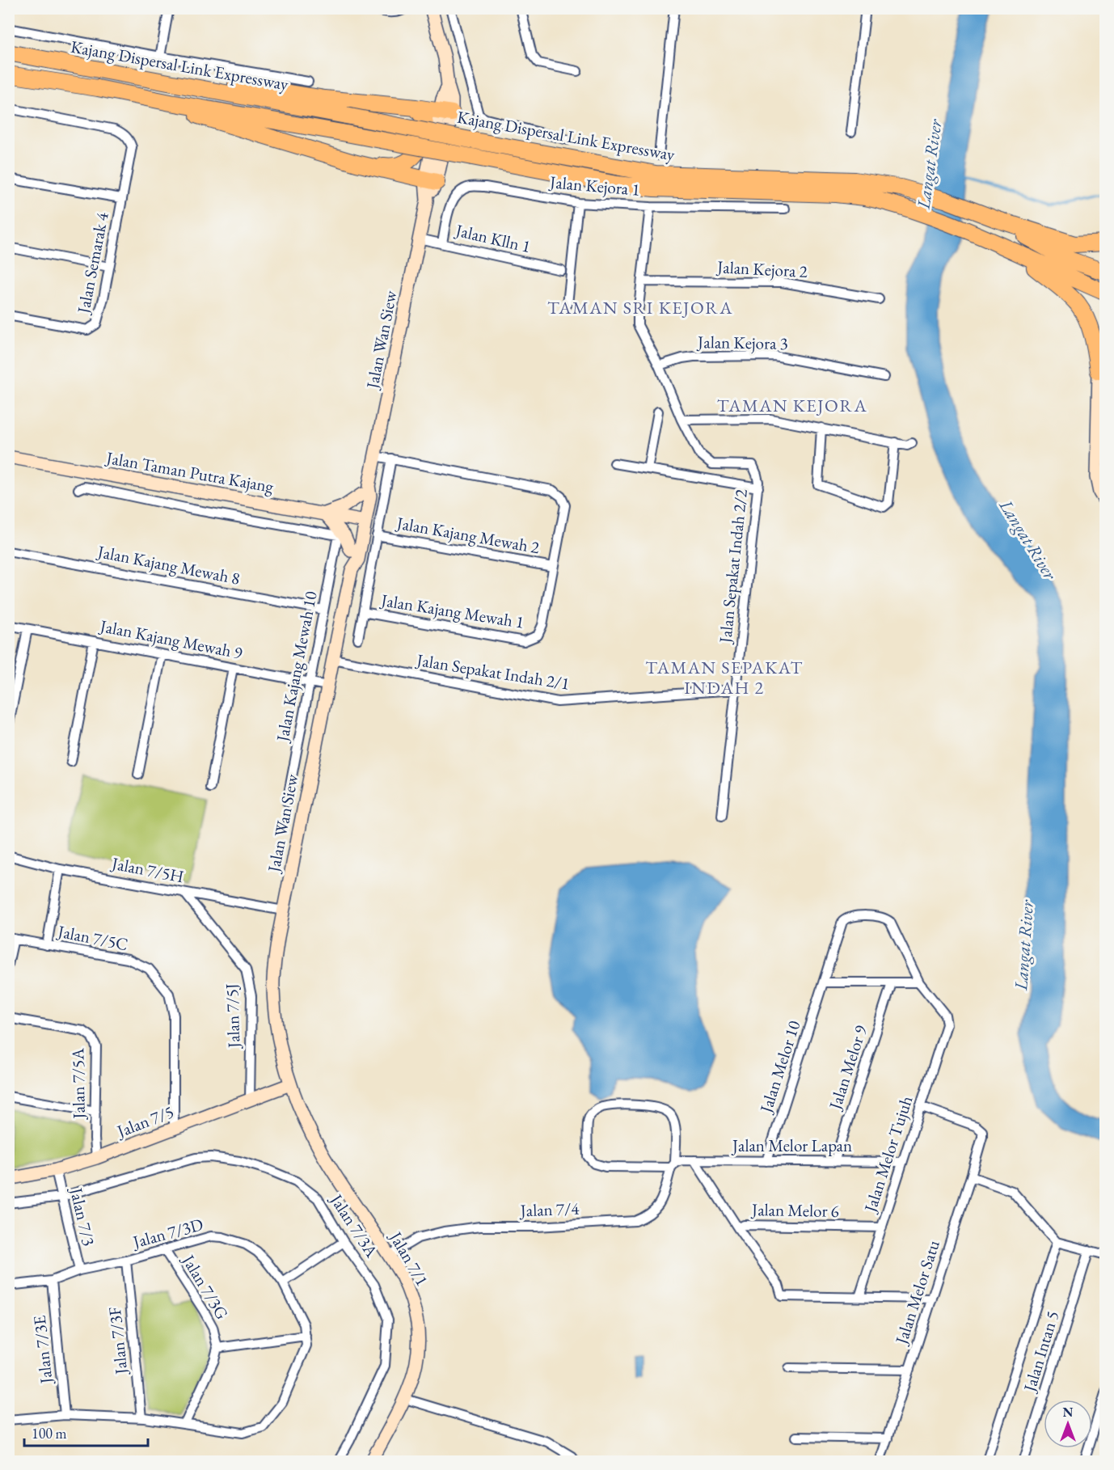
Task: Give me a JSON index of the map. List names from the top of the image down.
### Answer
{
  "streets": {
    "highway": ["Kajang Dispersal Link Expressway"],
    "street": [
      "Jalan Kejora 1",
      "Jalan Klln 1",
      "Jalan Semarak 4",
      "Jalan Kejora 2",
      "Jalan Wan Siew",
      "Jalan Kejora 3",
      "Jalan Taman Putra Kajang",
      "Jalan Kajang Mewah 2",
      "Jalan Kajang Mewah 8",
      "Jalan Sepakat Indah 2/2",
      "Jalan Kajang Mewah 1",
      "Jalan Kajang Mewah 9",
      "Jalan Kajang Mewah 10",
      "Jalan Sepakat Indah 2/1",
      "Jalan 7/5H",
      "Jalan 7/5C",
      "Jalan 7/5J",
      "Jalan Melor 10",
      "Jalan Melor 9",
      "Jalan 7/5A",
      "Jalan 7/5",
      "Jalan Melor Lapan",
      "Jalan Melor Tujuh",
      "Jalan 7/4",
      "Jalan Melor 6",
      "Jalan 7/3",
      "Jalan 7/3A",
      "Jalan 7/3D",
      "Jalan 7/1",
      "Jalan 7/3G",
      "Jalan Melor Satu",
      "Jalan 7/3F",
      "Jalan 7/3E",
      "Jalan Intan 5"
    ]
  },
  "crossings": [
    ["Jalan Kejora 1", "Jalan Klln 1"],
    ["Jalan Klln 1", "Jalan Wan Siew"],
    ["Jalan Wan Siew", "Jalan Taman Putra Kajang"],
    ["Jalan Wan Siew", "Jalan Kajang Mewah 1"],
    ["Jalan Wan Siew", "Jalan Kajang Mewah 9"],
    ["Jalan Wan Siew", "Jalan Sepakat Indah 2/1"],
    ["Jalan Wan Siew", "Jalan 7/5H"],
    ["Jalan Wan Siew", "Jalan 7/5"],
    ["Jalan Wan Siew", "Jalan 7/1"],
    ["Jalan Kajang Mewah 2", "Jalan Kajang Mewah 1"],
    ["Jalan Kajang Mewah 8", "Jalan Kajang Mewah 10"],
    ["Jalan Sepakat Indah 2/2", "Jalan Sepakat Indah 2/1"],
    ["Jalan Kajang Mewah 9", "Jalan Kajang Mewah 10"],
    ["Jalan 7/5H", "Jalan 7/5J"],
    ["Jalan 7/5C", "Jalan 7/5"],
    ["Jalan 7/5J", "Jalan 7/5"],
    ["Jalan Melor 10", "Jalan Melor Lapan"],
    ["Jalan Melor 10", "Jalan Melor Tujuh"],
    ["Jalan Melor 9", "Jalan Melor Lapan"],
    ["Jalan 7/5A", "Jalan 7/5"],
    ["Jalan 7/5", "Jalan 7/3"],
    ["Jalan 7/5", "Jalan 7/1"],
    ["Jalan Melor Lapan", "Jalan Melor Tujuh"],
    ["Jalan Melor Lapan", "Jalan 7/4"],
    ["Jalan Melor Tujuh", "Jalan Melor 6"],
    ["Jalan Melor Tujuh", "Jalan Melor Satu"],
    ["Jalan 7/4", "Jalan 7/1"],
    ["Jalan 7/3", "Jalan 7/3A"],
    ["Jalan 7/3", "Jalan 7/3D"],
    ["Jalan 7/3D", "Jalan 7/3G"],
    ["Jalan 7/3D", "Jalan 7/3F"],
    ["Jalan 7/3D", "Jalan 7/3E"]
  ],
  "districts": ["TAMAN SRI KEJORA", "TAMAN KEJORA", "TAMAN SEPAKAT INDAH 2"],
  "water": ["Langat River"],
  "scale_bar": "100 m",
  "north": "top"
}
